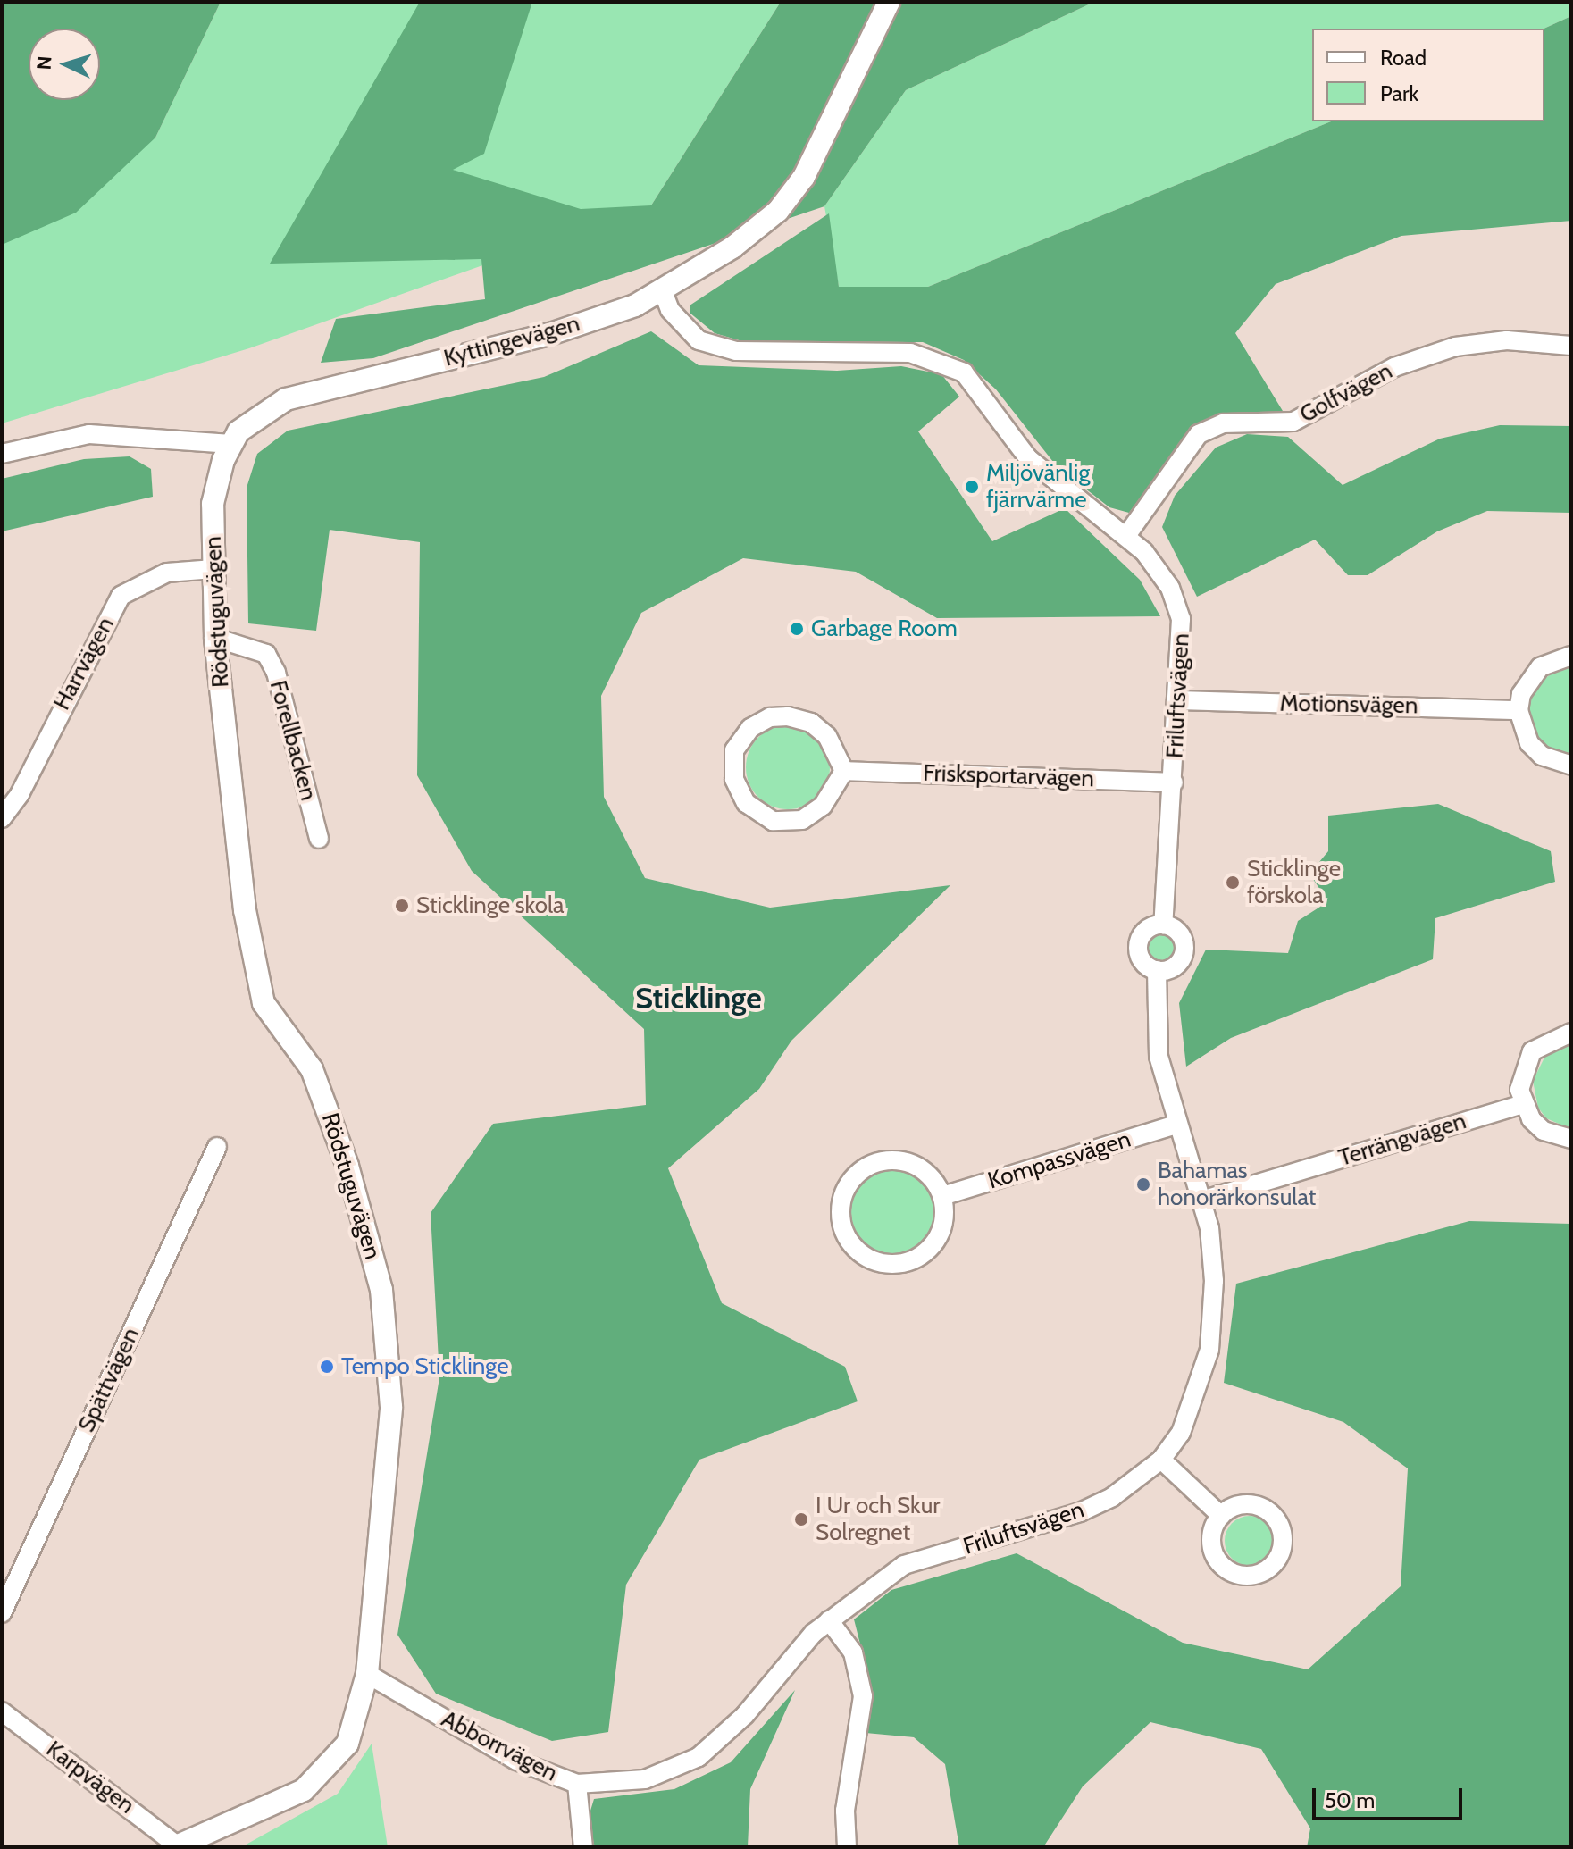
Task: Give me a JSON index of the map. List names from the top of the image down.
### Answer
{
  "streets": {
    "street": [
      "Kyttingevägen",
      "Golfvägen",
      "Rödstuguvägen",
      "Harrvägen",
      "Friluftsvägen",
      "Motionsvägen",
      "Forellbacken",
      "Frisksportarvägen",
      "Terrängvägen",
      "Kompassvägen",
      "Spättvägen",
      "Abborrvägen",
      "Karpvägen"
    ]
  },
  "crossings": [
    ["Kyttingevägen", "Rödstuguvägen"],
    ["Kyttingevägen", "Friluftsvägen"],
    ["Golfvägen", "Friluftsvägen"],
    ["Rödstuguvägen", "Harrvägen"],
    ["Rödstuguvägen", "Forellbacken"],
    ["Rödstuguvägen", "Abborrvägen"],
    ["Rödstuguvägen", "Karpvägen"],
    ["Friluftsvägen", "Motionsvägen"],
    ["Friluftsvägen", "Frisksportarvägen"],
    ["Friluftsvägen", "Terrängvägen"],
    ["Friluftsvägen", "Kompassvägen"],
    ["Friluftsvägen", "Abborrvägen"]
  ],
  "districts": ["Sticklinge"],
  "places": [
    "Miljövänlig fjärrvärme",
    "Garbage Room",
    "Sticklinge förskola",
    "Sticklinge skola",
    "Bahamas honorärkonsulat",
    "Tempo Sticklinge",
    "I Ur och Skur Solregnet"
  ],
  "legend": ["Road", "Park"],
  "scale_bar": "50 m",
  "north": "left"
}
